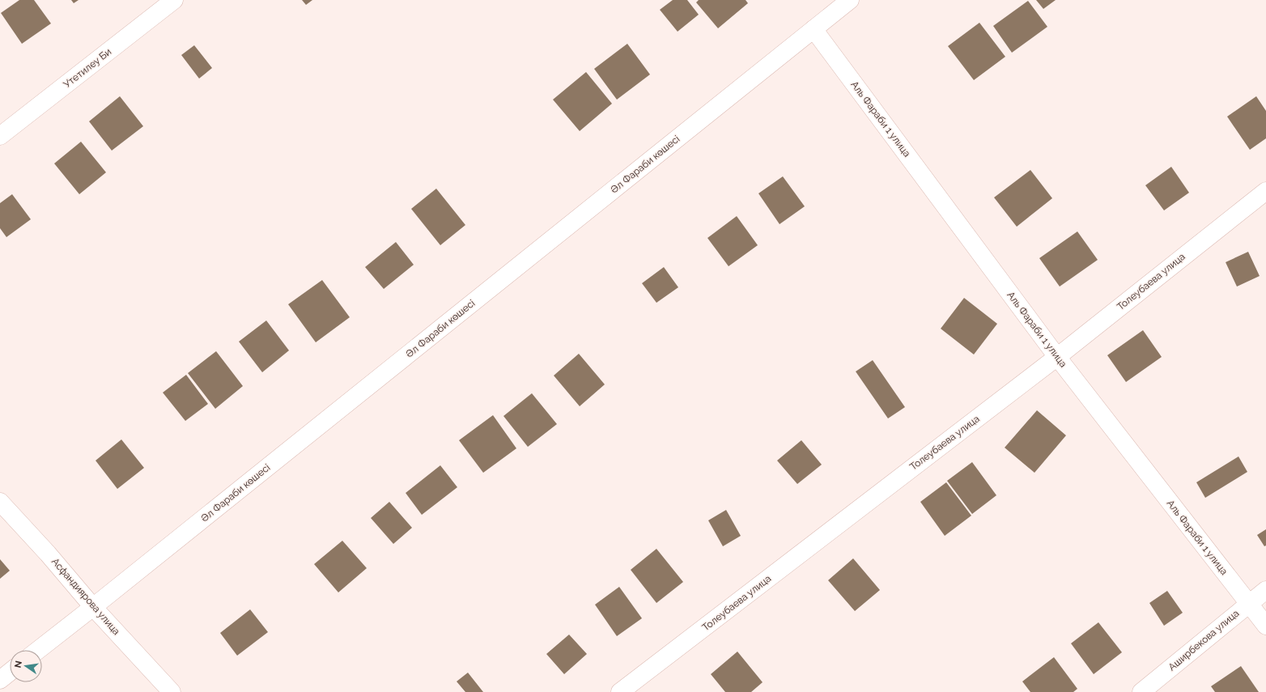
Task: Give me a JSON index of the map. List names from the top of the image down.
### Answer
{
  "streets": {
    "street": [
      "Утетилеу Би",
      "Аль Фараби 1 улица",
      "Әл Фараби көшесі",
      "Толеубаева улица",
      "Асфандиярова улица",
      "Аширбекова улица"
    ]
  },
  "crossings": [
    ["Аль Фараби 1 улица", "Әл Фараби көшесі"],
    ["Аль Фараби 1 улица", "Толеубаева улица"],
    ["Аль Фараби 1 улица", "Аширбекова улица"],
    ["Әл Фараби көшесі", "Асфандиярова улица"]
  ],
  "north": "left"
}
